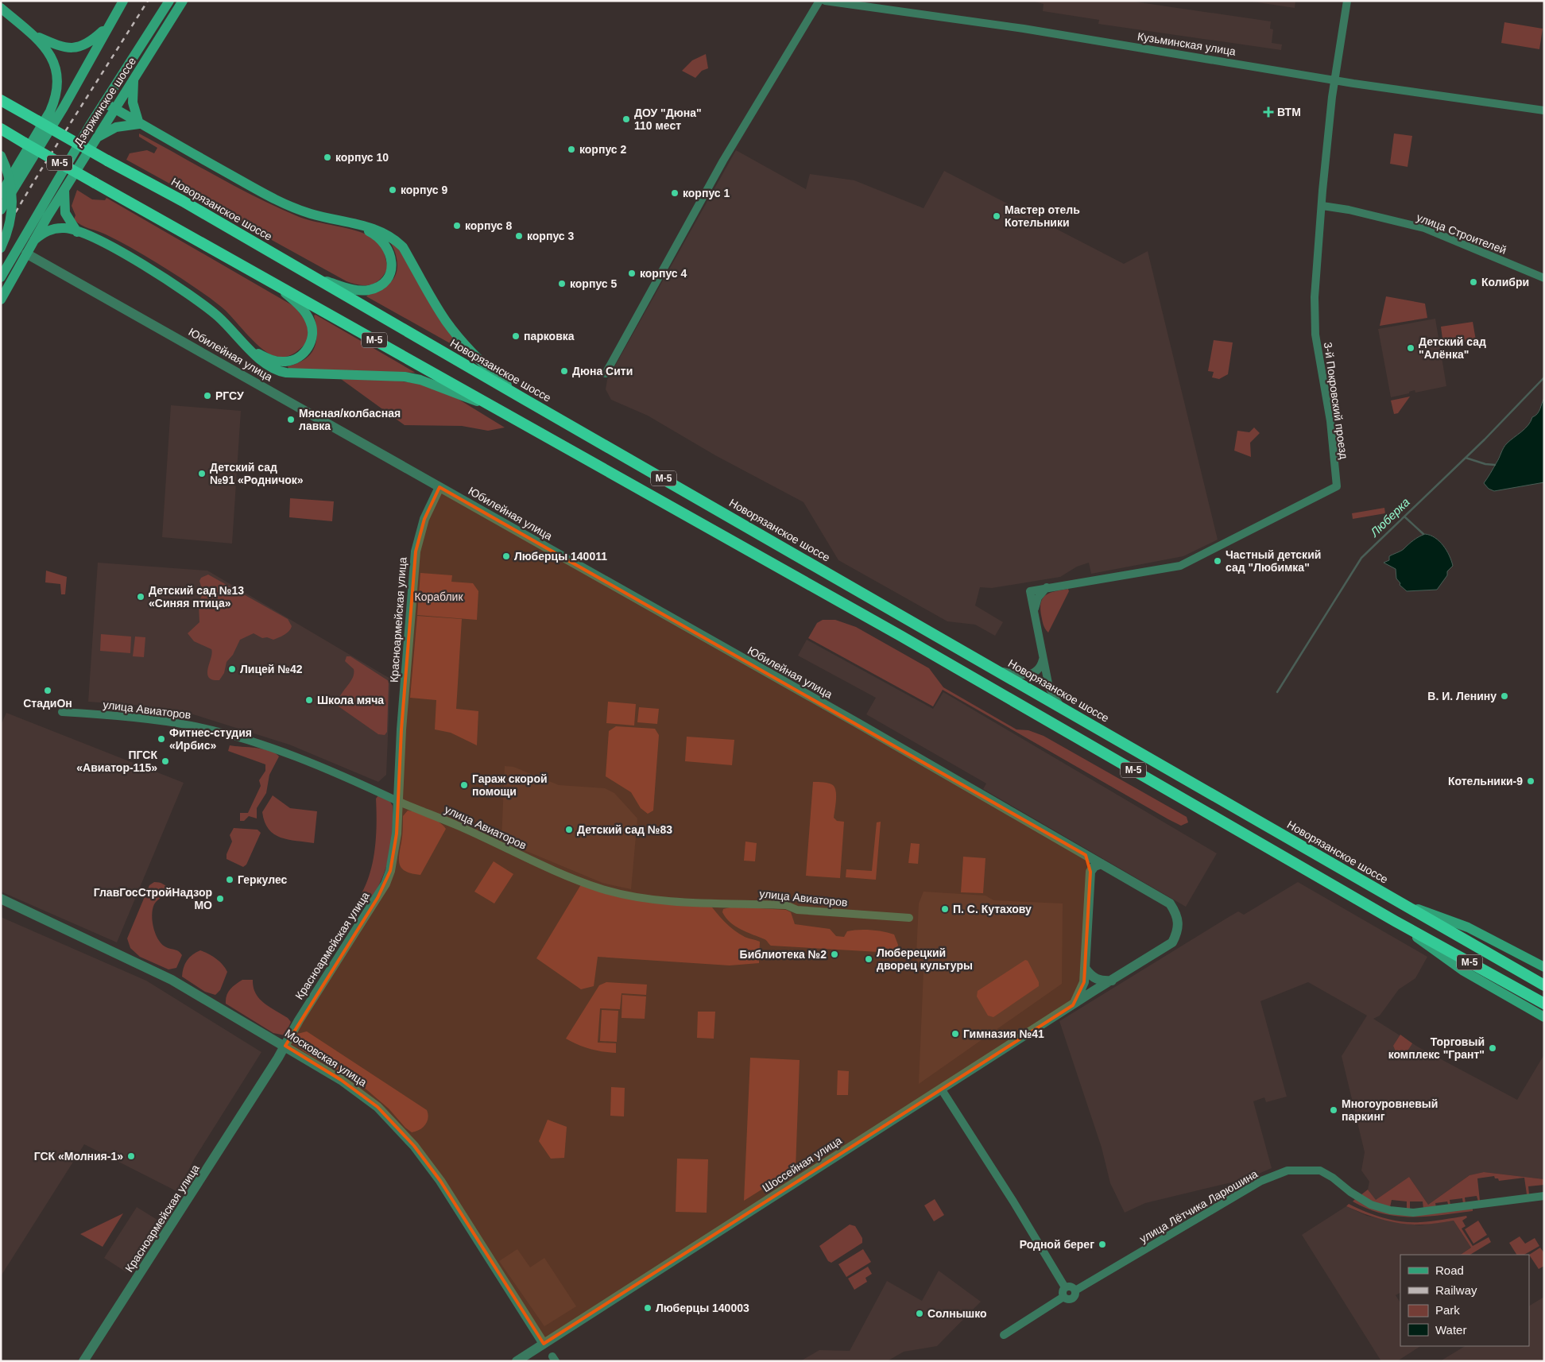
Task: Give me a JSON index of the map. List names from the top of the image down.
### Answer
{
  "streets": {
    "highway": ["М-5", "Новорязанское шоссе"],
    "main road": ["Дзержинское шоссе"],
    "street": [
      "Кузьминская улица",
      "улица Строителей",
      "Юбилейная улица",
      "3-й Покровский проезд",
      "Красноармейская улица",
      "улица Авиаторов",
      "Московская улица",
      "Шоссейная улица",
      "улица Лётчика Ларюшина"
    ]
  },
  "crossings": [
    ["Кузьминская улица", "3-й Покровский проезд"],
    ["Дзержинское шоссе", "М-5"],
    ["Дзержинское шоссе", "Юбилейная улица"],
    ["М-5", "Новорязанское шоссе"],
    ["Новорязанское шоссе", "3-й Покровский проезд"],
    ["улица Строителей", "3-й Покровский проезд"],
    ["Юбилейная улица", "Красноармейская улица"],
    ["Юбилейная улица", "Шоссейная улица"],
    ["Красноармейская улица", "улица Авиаторов"],
    ["Красноармейская улица", "Московская улица"],
    ["Московская улица", "Шоссейная улица"]
  ],
  "water": ["Люберка"],
  "parks": ["Кораблик"],
  "places": {
    "health": ["ВТМ"],
    "other": [
      "ДОУ \"Дюна\" 110 мест",
      "корпус 2",
      "корпус 10",
      "корпус 9",
      "корпус 1",
      "Мастер отель Котельники",
      "корпус 8",
      "корпус 3",
      "корпус 4",
      "Колибри",
      "корпус 5",
      "парковка",
      "Детский сад \"Алёнка\"",
      "Дюна Сити",
      "РГСУ",
      "Мясная/колбасная лавка",
      "Детский сад №91 «Родничок»",
      "Люберцы 140011",
      "Частный детский сад \"Любимка\"",
      "Детский сад №13 «Синяя птица»",
      "Лицей №42",
      "СтадиОн",
      "В. И. Ленину",
      "Школа мяча",
      "Фитнес-студия «Ирбис»",
      "ПГСК «Авиатор-115»",
      "Котельники-9",
      "Гараж скорой помощи",
      "Детский сад №83",
      "Геркулес",
      "ГлавГосСтройНадзор МО",
      "П. С. Кутахову",
      "Библиотека №2",
      "Люберецкий дворец культуры",
      "Гимназия №41",
      "Торговый комплекс \"Грант\"",
      "Многоуровневый паркинг",
      "ГСК «Молния-1»",
      "Родной берег",
      "Люберцы 140003",
      "Солнышко"
    ]
  },
  "legend": [
    "Road",
    "Railway",
    "Park",
    "Water"
  ]
}
